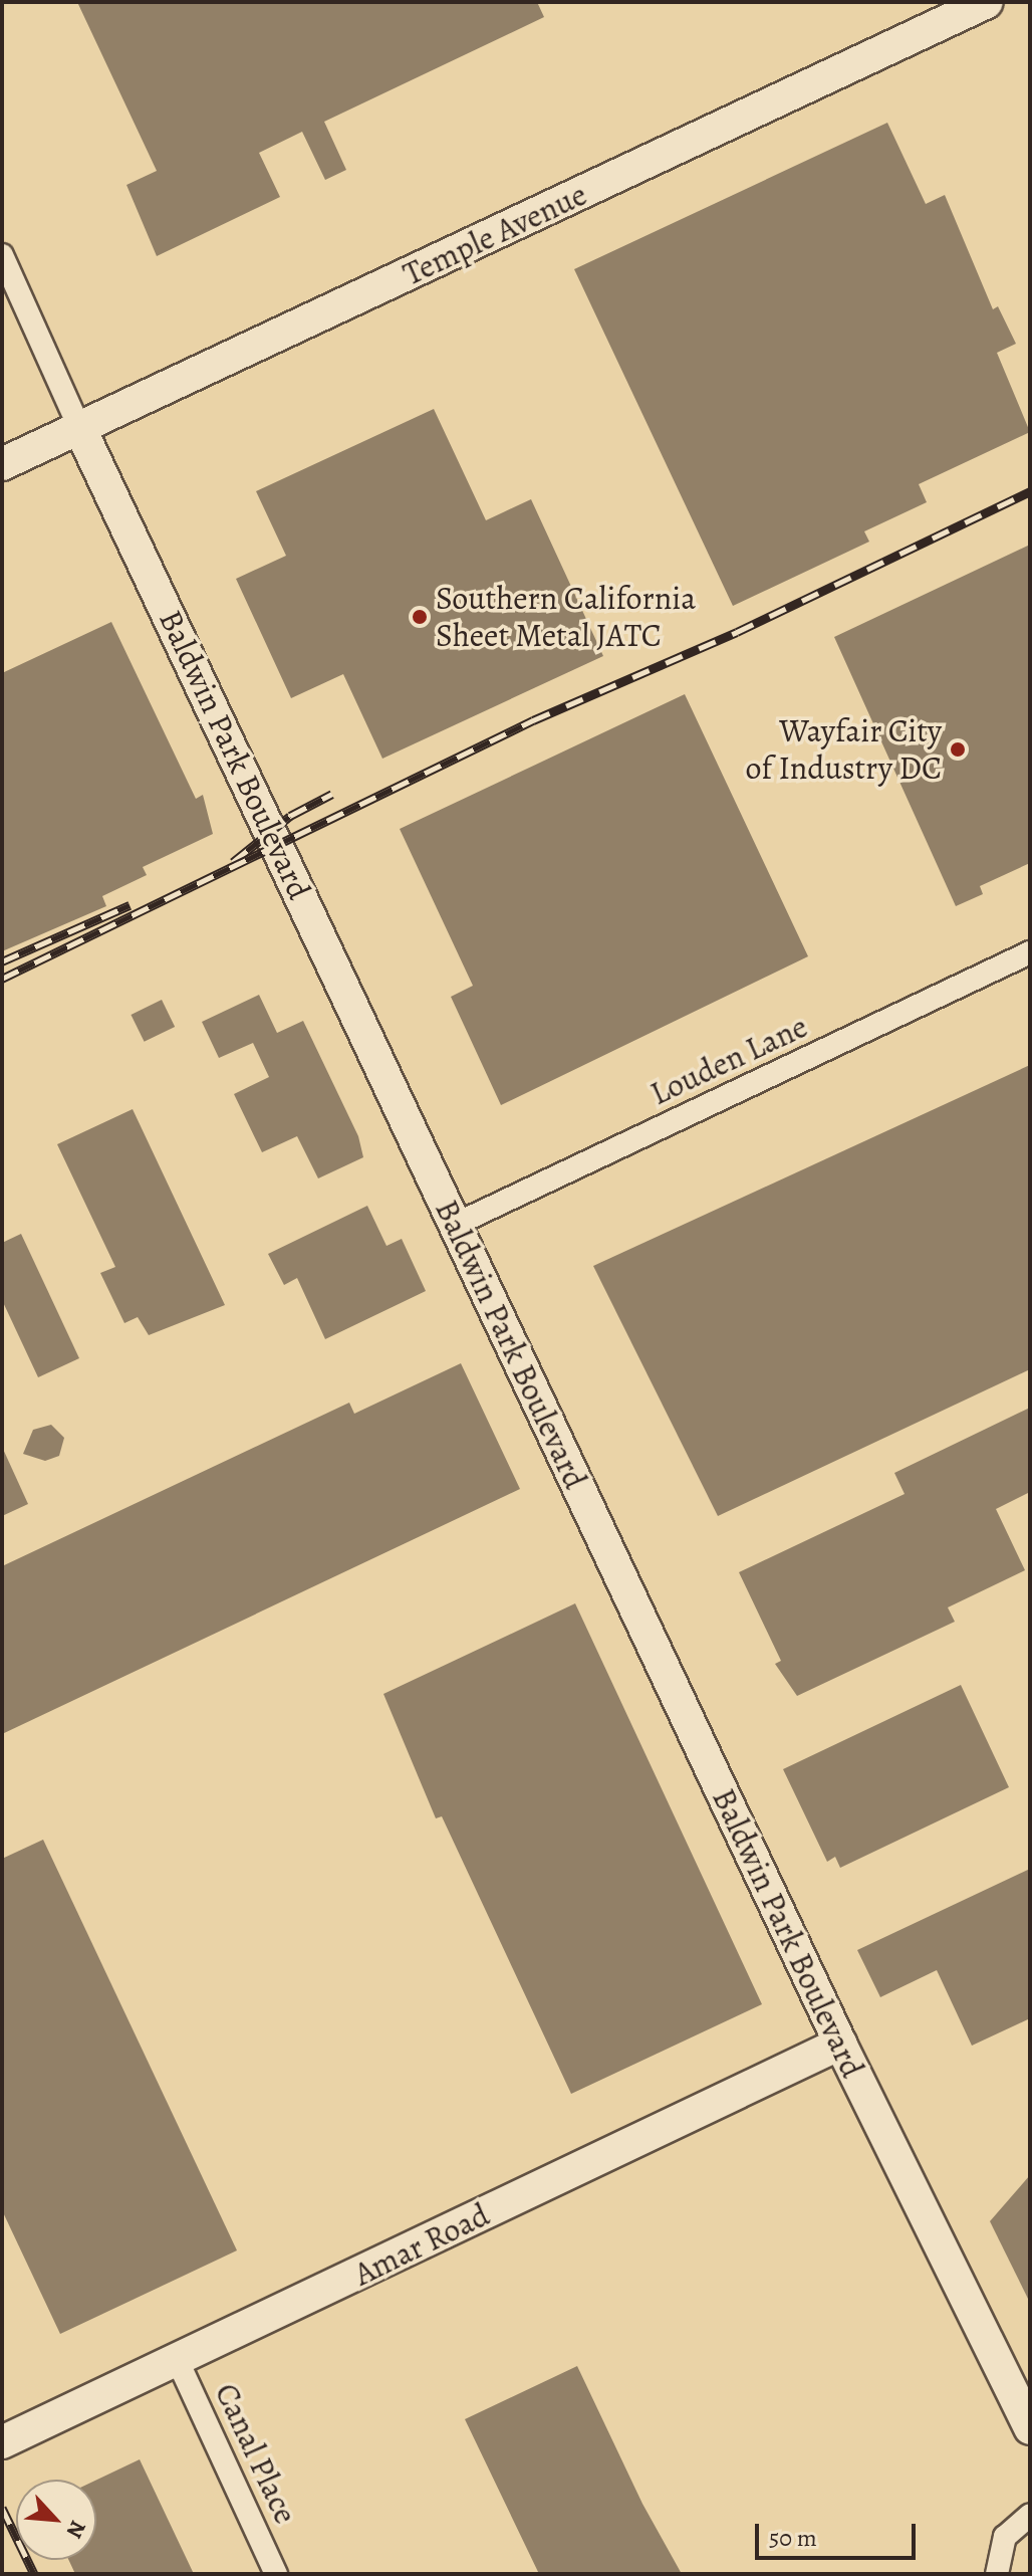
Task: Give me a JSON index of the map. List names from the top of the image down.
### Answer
{
  "streets": {
    "main road": ["Temple Avenue", "Baldwin Park Boulevard", "Amar Road"],
    "street": ["Louden Lane", "Canal Place"]
  },
  "crossings": [
    ["Temple Avenue", "Baldwin Park Boulevard"],
    ["Baldwin Park Boulevard", "Louden Lane"],
    ["Baldwin Park Boulevard", "Amar Road"],
    ["Amar Road", "Canal Place"]
  ],
  "places": ["Southern California Sheet Metal JATC", "Wayfair City of Industry DC"],
  "scale_bar": "50 m",
  "north": "bottom right"
}
